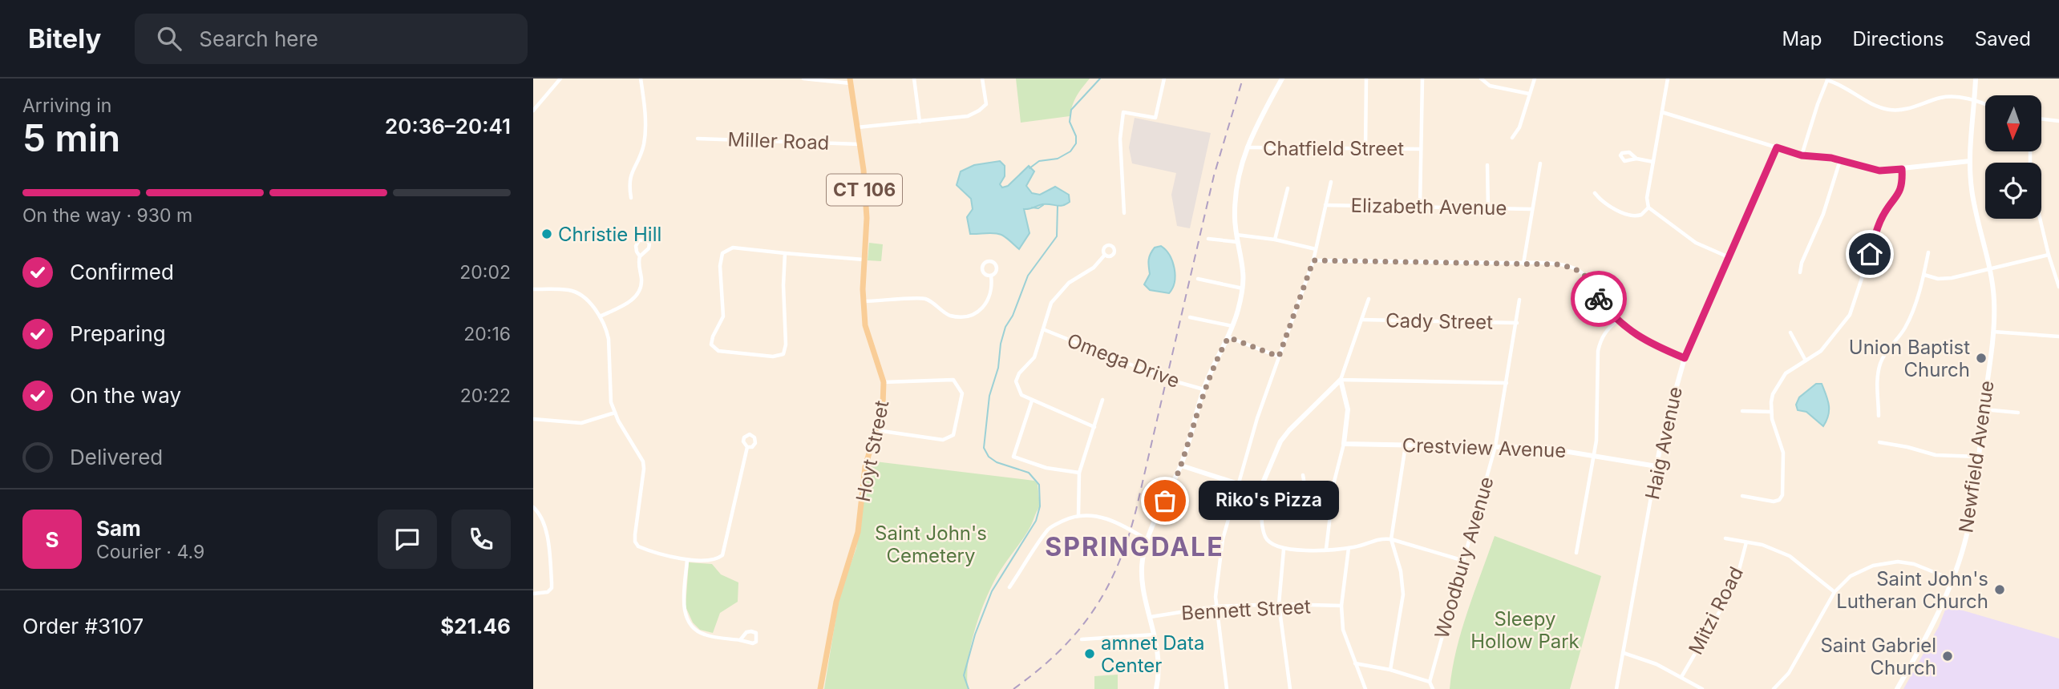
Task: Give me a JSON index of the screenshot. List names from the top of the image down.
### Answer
{
  "streets": {
    "main road": [
      "CT 106",
      "Haig Avenue",
      "Crestview Avenue",
      "Hoyt Street",
      "Newfield Avenue"
    ],
    "street": [
      "Miller Road",
      "Chatfield Street",
      "Elizabeth Avenue",
      "Cady Street",
      "Omega Drive",
      "Woodbury Avenue",
      "Bennett Street",
      "Mitzi Road"
    ]
  },
  "crossings": [
    ["Miller Road", "Hoyt Street"],
    ["Cady Street", "Woodbury Avenue"],
    ["Haig Avenue", "Crestview Avenue"],
    ["Crestview Avenue", "Woodbury Avenue"]
  ],
  "districts": ["SPRINGDALE"],
  "parks": ["Saint John's Cemetery", "Sleepy Hollow Park"],
  "places": [
    "Christie Hill",
    "Union Baptist Church",
    "Riko's Pizza",
    "Saint John's Lutheran Church",
    "amnet Data Center",
    "Saint Gabriel Church"
  ],
  "north": "bottom",
  "page": {
    "header": "Bitely",
    "search": "Search here",
    "nav": ["Map", "Directions", "Saved"],
    "heading": ["5 min", "Arriving in", "20:36–20:41"],
    "panel": [
      "Sam",
      "Courier · 4.9",
      "Order #3107",
      "$21.46"
    ],
    "bar": "On the way · 930 m",
    "list": [
      ["Confirmed", "20:02"],
      ["Preparing", "20:16"],
      ["On the way", "20:22"],
      "Delivered"
    ],
    "bubble": "Riko's Pizza",
    "round": "S"
  }
}
